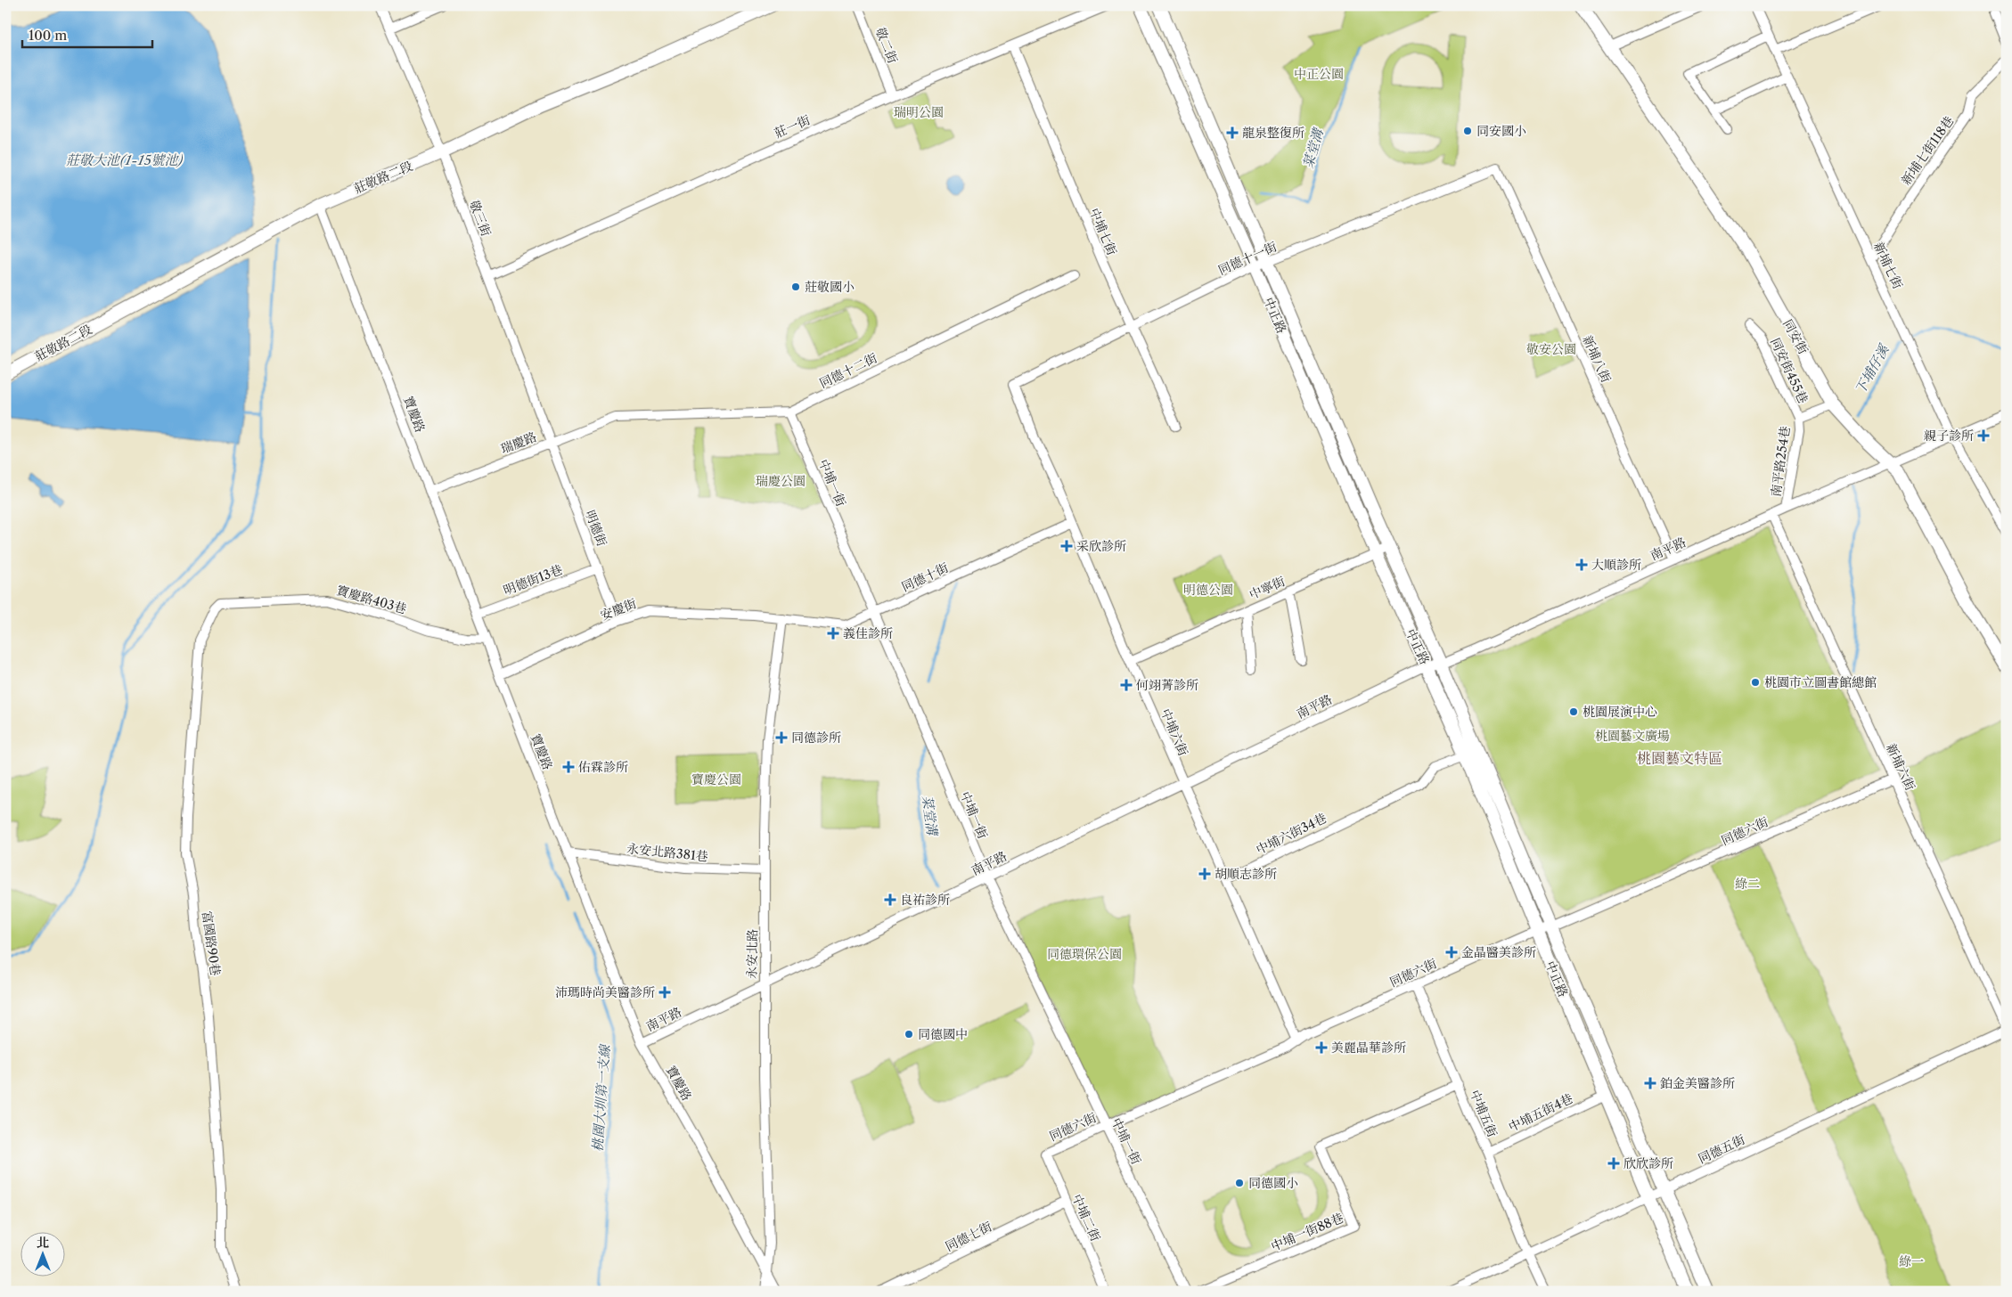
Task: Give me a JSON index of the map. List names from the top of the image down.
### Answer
{
  "streets": {
    "street": [
      "敬二街",
      "莊一街",
      "新埔七街118巷",
      "莊敬路二段",
      "敬三街",
      "中埔七街",
      "同德十一街",
      "新埔七街",
      "中正路",
      "同安街",
      "新埔八街",
      "同德十二街",
      "同安街455巷",
      "寶慶路",
      "瑞慶路",
      "南平路254巷",
      "中埔一街",
      "明德街",
      "南平路",
      "同德十街",
      "明德街13巷",
      "中寧街",
      "寶慶路403巷",
      "安慶街",
      "中埔六街",
      "新埔六街",
      "同德六街",
      "中埔六街34巷",
      "永安北路381巷",
      "富國路90巷",
      "永安北路",
      "中埔五街4巷",
      "中埔五街",
      "同德五街",
      "中埔二街",
      "中埔一街88巷",
      "同德七街"
    ]
  },
  "crossings": [
    ["敬二街", "莊一街"],
    ["莊一街", "敬三街"],
    ["莊一街", "中埔七街"],
    ["新埔七街118巷", "新埔七街"],
    ["莊敬路二段", "敬三街"],
    ["莊敬路二段", "寶慶路"],
    ["敬三街", "瑞慶路"],
    ["敬三街", "明德街"],
    ["中埔七街", "同德十一街"],
    ["同德十一街", "中正路"],
    ["同德十一街", "新埔八街"],
    ["同德十一街", "中埔六街"],
    ["新埔七街", "南平路"],
    ["中正路", "南平路"],
    ["中正路", "中寧街"],
    ["中正路", "同德六街"],
    ["中正路", "中埔六街34巷"],
    ["中正路", "中埔五街4巷"],
    ["中正路", "同德五街"],
    ["同安街", "同安街455巷"],
    ["同安街", "南平路"],
    ["新埔八街", "南平路"],
    ["同德十二街", "瑞慶路"],
    ["同德十二街", "中埔一街"],
    ["同安街455巷", "南平路254巷"],
    ["寶慶路", "瑞慶路"],
    ["寶慶路", "南平路"],
    ["寶慶路", "明德街13巷"],
    ["寶慶路", "寶慶路403巷"],
    ["寶慶路", "安慶街"],
    ["寶慶路", "永安北路381巷"],
    ["寶慶路", "永安北路"],
    ["瑞慶路", "明德街"],
    ["南平路254巷", "南平路"],
    ["中埔一街", "南平路"],
    ["中埔一街", "同德十街"],
    ["中埔一街", "同德六街"],
    ["明德街", "明德街13巷"],
    ["明德街", "安慶街"],
    ["南平路", "中埔六街"],
    ["南平路", "新埔六街"],
    ["南平路", "永安北路"],
    ["同德十街", "安慶街"],
    ["同德十街", "中埔六街"],
    ["同德十街", "永安北路"],
    ["中寧街", "中埔六街"],
    ["寶慶路403巷", "富國路90巷"],
    ["安慶街", "永安北路"],
    ["中埔六街", "同德六街"],
    ["中埔六街", "中埔六街34巷"],
    ["新埔六街", "同德六街"],
    ["新埔六街", "同德五街"],
    ["同德六街", "中埔五街"],
    ["同德六街", "中埔二街"],
    ["永安北路381巷", "永安北路"],
    ["中埔五街4巷", "中埔五街"],
    ["中埔五街", "同德五街"],
    ["中埔五街", "中埔一街88巷"],
    ["中埔二街", "同德七街"]
  ],
  "districts": ["桃園藝文特區"],
  "water": [
    "菜堂溝",
    "莊敬大池(1-15號池)",
    "下埔仔溪",
    "桃園大圳第一支線"
  ],
  "parks": [
    "中正公園",
    "瑞明公園",
    "敬安公園",
    "瑞慶公園",
    "明德公園",
    "桃園藝文廣場",
    "寶慶公園",
    "綠二",
    "同德環保公園",
    "綠一"
  ],
  "places": {
    "other": [
      "同安國小",
      "莊敬國小",
      "桃園市立圖書館總館",
      "桃園展演中心",
      "同德國中",
      "同德國小"
    ],
    "health": [
      "龍泉整復所",
      "親子診所",
      "采欣診所",
      "大順診所",
      "義佳診所",
      "何翊菁診所",
      "同德診所",
      "佑霖診所",
      "胡順志診所",
      "良祐診所",
      "金晶醫美診所",
      "沛瑪時尚美醫診所",
      "美麗晶華診所",
      "鉑金美醫診所",
      "欣欣診所"
    ]
  },
  "scale_bar": "100 m",
  "north": "top"
}
